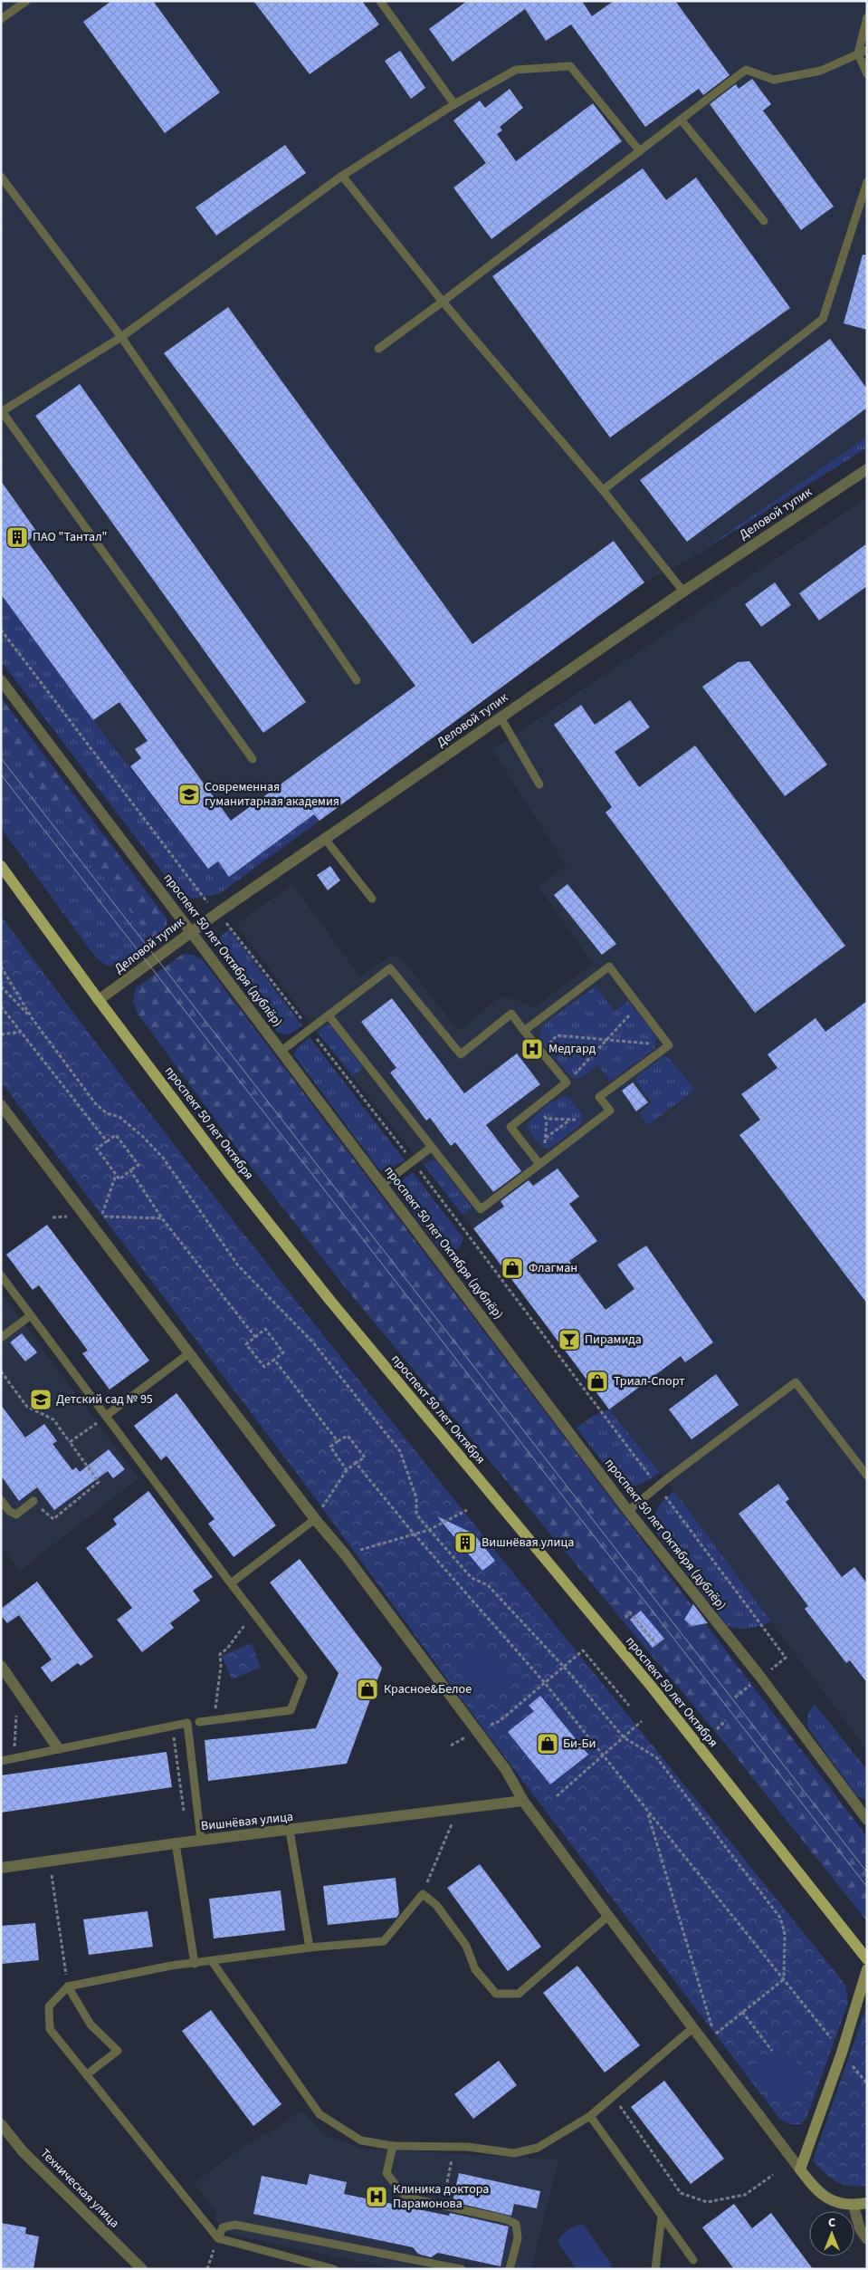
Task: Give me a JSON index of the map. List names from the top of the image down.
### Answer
{
  "streets": {
    "main road": ["проспект 50 лет Октября"],
    "street": [
      "Деловой тупик",
      "проспект 50 лет Октября (дублёр)",
      "Вишнёвая улица",
      "Техническая улица"
    ]
  },
  "crossings": [
    ["Деловой тупик", "проспект 50 лет Октября (дублёр)"],
    ["Деловой тупик", "проспект 50 лет Октября"]
  ],
  "places": {
    "building": ["ПАО \"Тантал\"", "Вишнёвая улица"],
    "school or university": ["Современная гуманитарная академия", "Детский сад № 95"],
    "hospital": ["Медгард", "Клиника доктора Парамонова"],
    "shop": [
      "Флагман",
      "Триал-Спорт",
      "Красное&Белое",
      "Би-Би"
    ],
    "bar": ["Пирамида"]
  },
  "north": "top"
}
